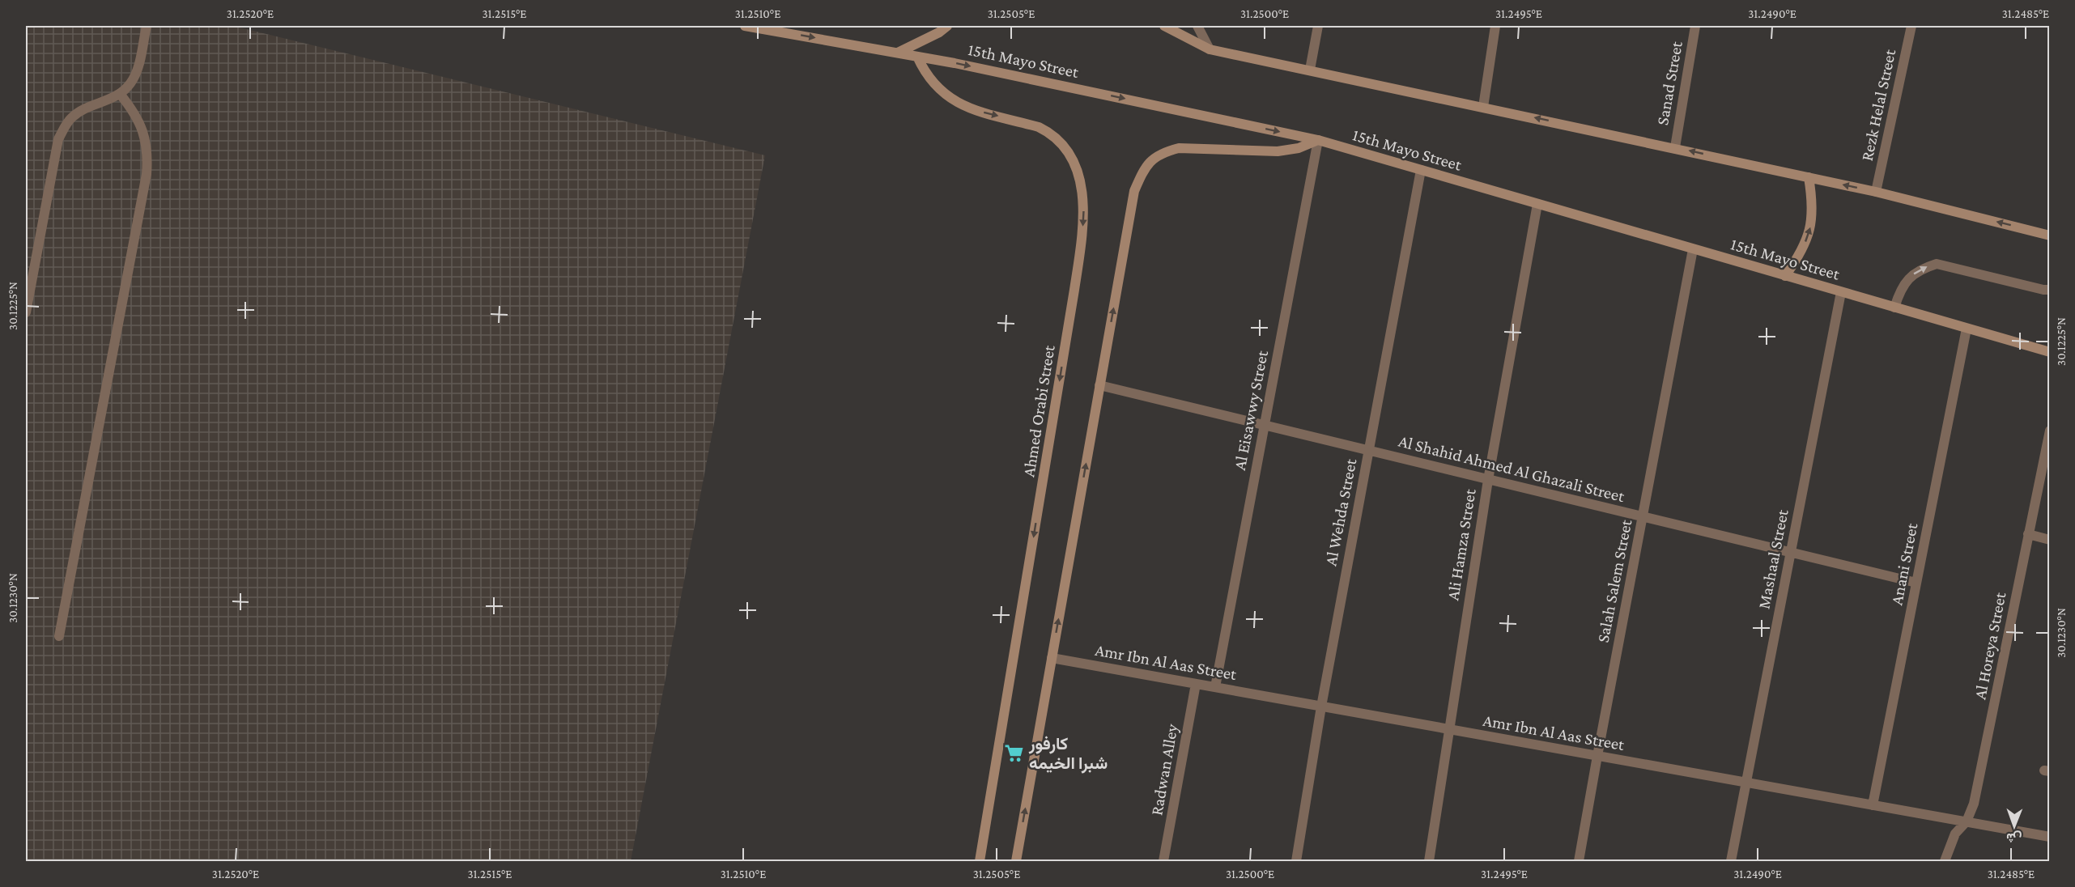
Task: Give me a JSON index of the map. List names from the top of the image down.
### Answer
{
  "streets": {
    "main road": ["15th Mayo Street", "Ahmed Orabi Street"],
    "street": [
      "Sanad Street",
      "Rezk Helal Street",
      "Al Eisawwy Street",
      "Al Shahid Ahmed Al Ghazali Street",
      "Al Wehda Street",
      "Ali Hamza Street",
      "Mashaal Street",
      "Anani Street",
      "Salah Salem Street",
      "Al Horeya Street",
      "Amr Ibn Al Aas Street",
      "Radwan Alley"
    ]
  },
  "crossings": [
    ["15th Mayo Street", "Al Eisawwy Street"],
    ["15th Mayo Street", "Ahmed Orabi Street"],
    ["15th Mayo Street", "Al Wehda Street"],
    ["15th Mayo Street", "Ali Hamza Street"],
    ["15th Mayo Street", "Mashaal Street"],
    ["15th Mayo Street", "Anani Street"],
    ["15th Mayo Street", "Salah Salem Street"],
    ["Al Eisawwy Street", "Al Shahid Ahmed Al Ghazali Street"],
    ["Al Eisawwy Street", "Amr Ibn Al Aas Street"],
    ["Al Shahid Ahmed Al Ghazali Street", "Al Wehda Street"],
    ["Al Shahid Ahmed Al Ghazali Street", "Ali Hamza Street"],
    ["Al Shahid Ahmed Al Ghazali Street", "Mashaal Street"],
    ["Al Shahid Ahmed Al Ghazali Street", "Anani Street"],
    ["Al Shahid Ahmed Al Ghazali Street", "Salah Salem Street"],
    ["Al Wehda Street", "Amr Ibn Al Aas Street"],
    ["Ali Hamza Street", "Amr Ibn Al Aas Street"],
    ["Mashaal Street", "Amr Ibn Al Aas Street"],
    ["Anani Street", "Amr Ibn Al Aas Street"],
    ["Salah Salem Street", "Amr Ibn Al Aas Street"],
    ["Al Horeya Street", "Amr Ibn Al Aas Street"],
    ["Amr Ibn Al Aas Street", "Radwan Alley"]
  ],
  "places": {
    "supermarket": ["كارفور شبرا الخيمه"]
  },
  "north": "bottom",
  "coordinates": [
    "31.2520°E",
    "31.2515°E",
    "31.2510°E",
    "31.2505°E",
    "31.2500°E",
    "31.2495°E",
    "31.2490°E",
    "31.2485°E",
    "30.1225°N",
    "30.1230°N"
  ]
}
